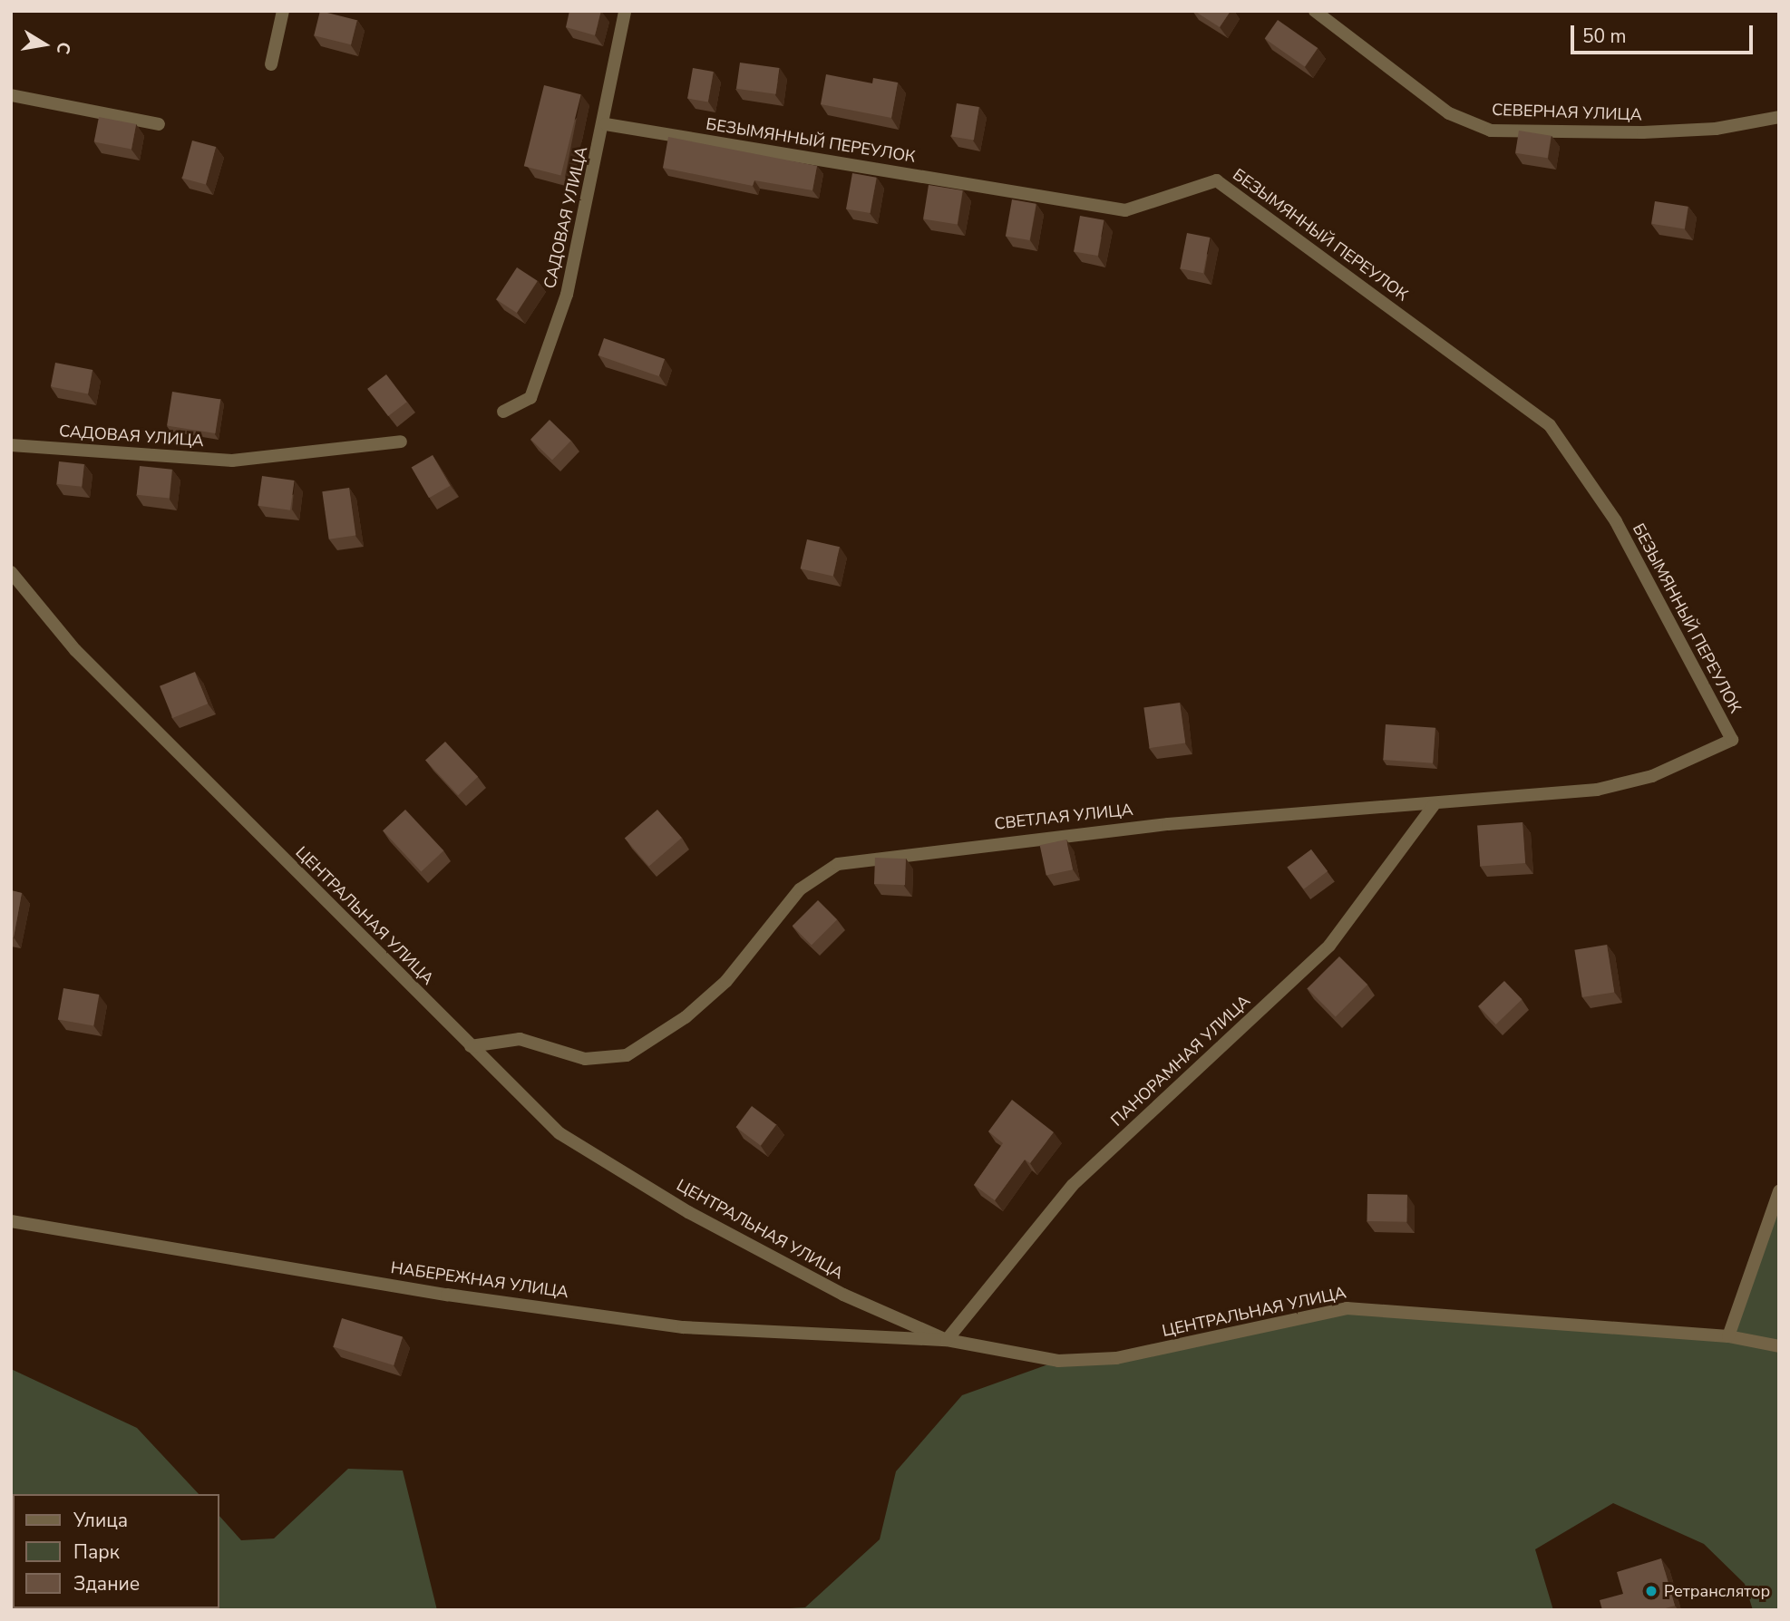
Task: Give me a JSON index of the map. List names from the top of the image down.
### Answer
{
  "streets": {
    "street": [
      "СЕВЕРНАЯ УЛИЦА",
      "БЕЗЫМЯННЫЙ ПЕРЕУЛОК",
      "САДОВАЯ УЛИЦА",
      "СВЕТЛАЯ УЛИЦА",
      "ЦЕНТРАЛЬНАЯ УЛИЦА",
      "ПАНОРАМНАЯ УЛИЦА",
      "НАБЕРЕЖНАЯ УЛИЦА"
    ]
  },
  "crossings": [
    ["БЕЗЫМЯННЫЙ ПЕРЕУЛОК", "САДОВАЯ УЛИЦА"],
    ["БЕЗЫМЯННЫЙ ПЕРЕУЛОК", "СВЕТЛАЯ УЛИЦА"],
    ["СВЕТЛАЯ УЛИЦА", "ЦЕНТРАЛЬНАЯ УЛИЦА"],
    ["СВЕТЛАЯ УЛИЦА", "ПАНОРАМНАЯ УЛИЦА"],
    ["ЦЕНТРАЛЬНАЯ УЛИЦА", "ПАНОРАМНАЯ УЛИЦА"],
    ["ЦЕНТРАЛЬНАЯ УЛИЦА", "НАБЕРЕЖНАЯ УЛИЦА"],
    ["ПАНОРАМНАЯ УЛИЦА", "НАБЕРЕЖНАЯ УЛИЦА"]
  ],
  "places": ["Ретранслятор"],
  "legend": ["Улица", "Парк", "Здание"],
  "scale_bar": "50 m",
  "north": "right"
}
